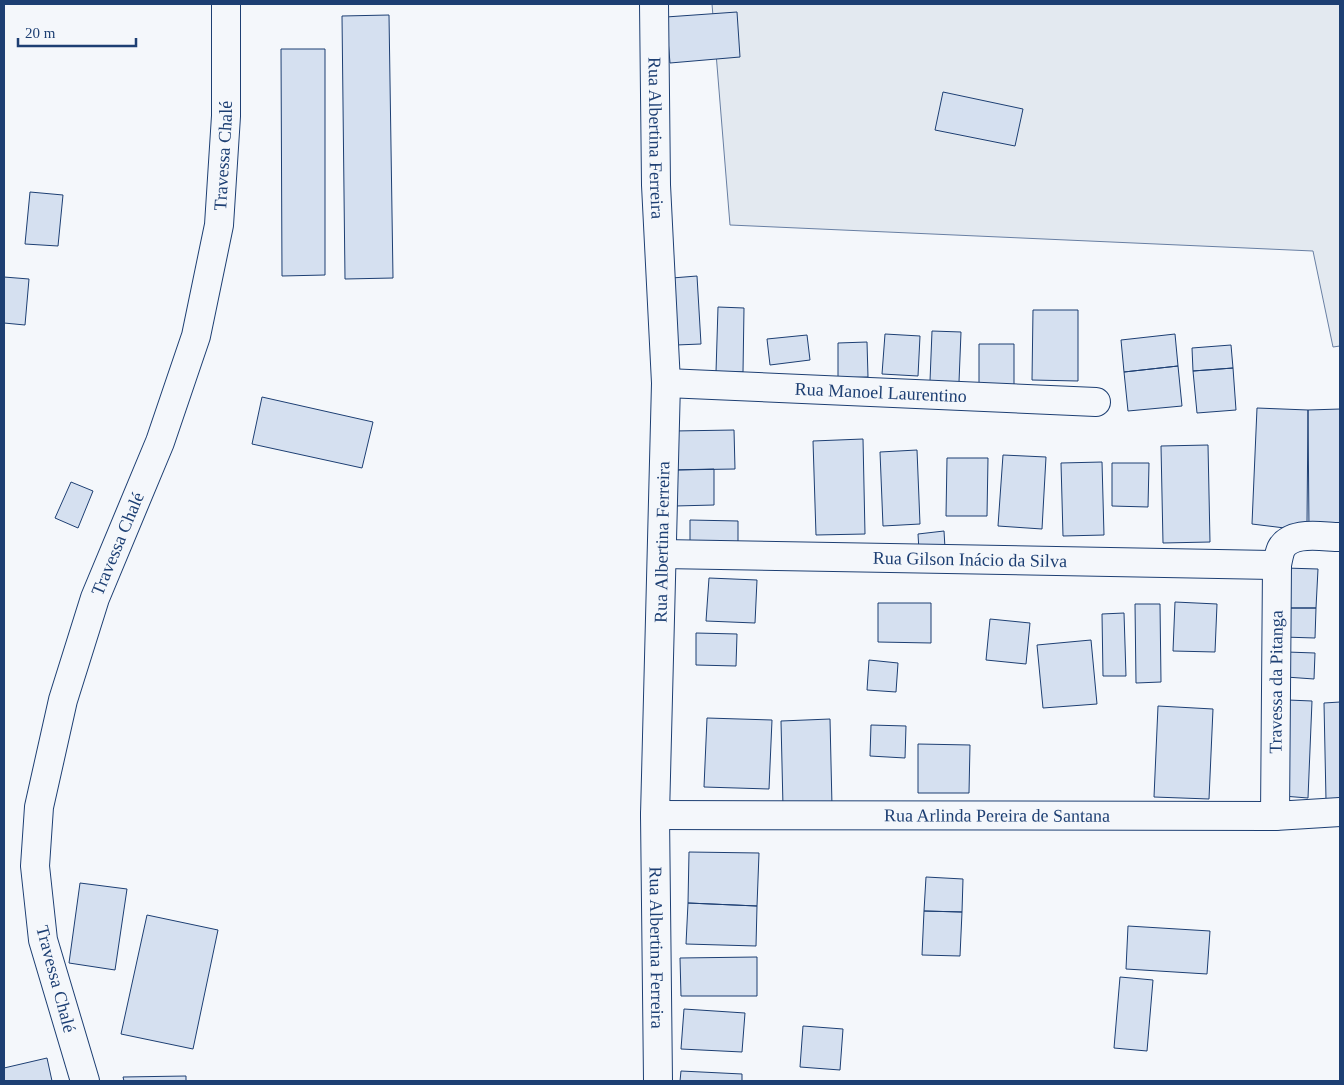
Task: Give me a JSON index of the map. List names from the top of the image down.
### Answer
{
  "streets": {
    "street": [
      "Rua Albertina Ferreira",
      "Travessa Chalé",
      "Rua Manoel Laurentino",
      "Rua Gilson Inácio da Silva",
      "Travessa da Pitanga",
      "Rua Arlinda Pereira de Santana"
    ]
  },
  "crossings": [
    ["Rua Albertina Ferreira", "Rua Manoel Laurentino"],
    ["Rua Albertina Ferreira", "Rua Gilson Inácio da Silva"],
    ["Rua Albertina Ferreira", "Rua Arlinda Pereira de Santana"],
    ["Rua Gilson Inácio da Silva", "Travessa da Pitanga"],
    ["Travessa da Pitanga", "Rua Arlinda Pereira de Santana"]
  ],
  "scale_bar": "20 m"
}
